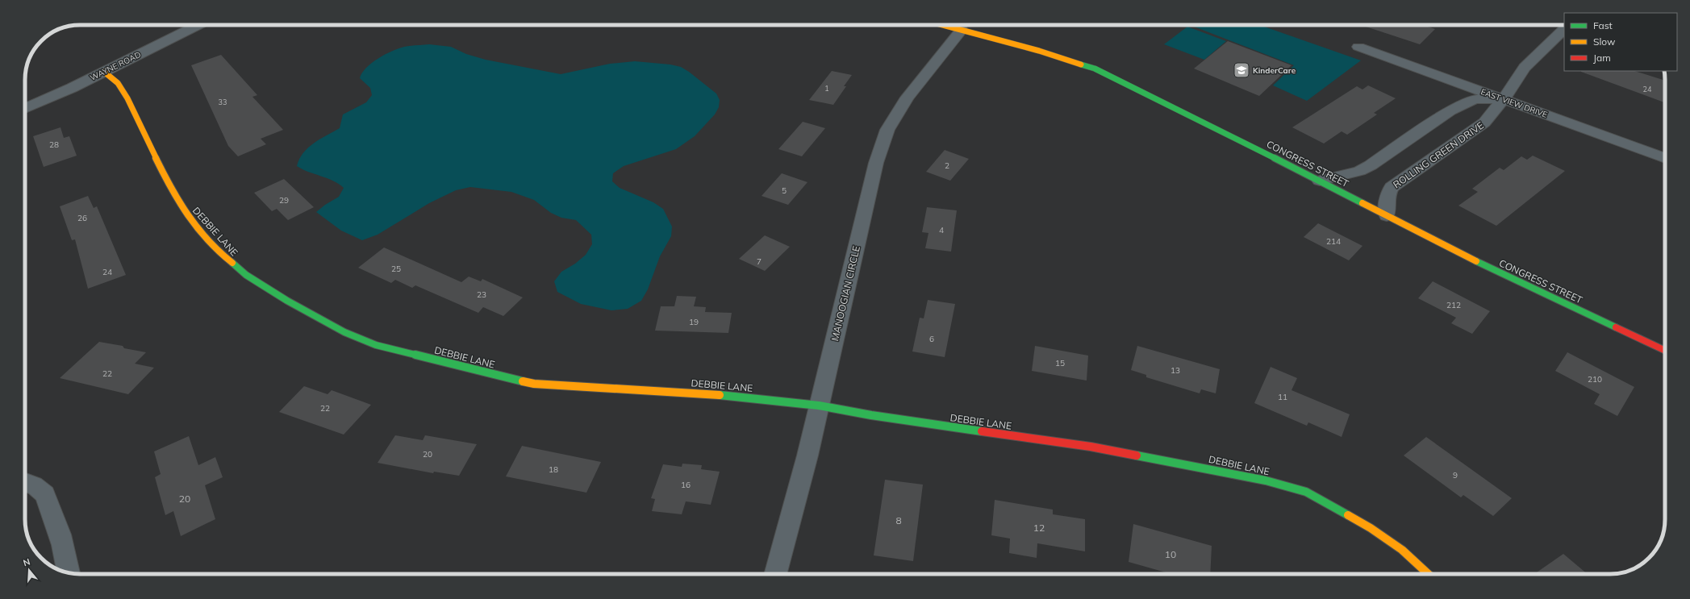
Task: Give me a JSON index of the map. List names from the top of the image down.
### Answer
{
  "streets": {
    "street": [
      "WAYNE ROAD",
      "EAST VIEW DRIVE",
      "ROLLING GREEN DRIVE",
      "CONGRESS STREET",
      "DEBBIE LANE",
      "MANOOGIAN CIRCLE"
    ]
  },
  "crossings": [
    ["WAYNE ROAD", "DEBBIE LANE"],
    ["EAST VIEW DRIVE", "ROLLING GREEN DRIVE"],
    ["ROLLING GREEN DRIVE", "CONGRESS STREET"],
    ["CONGRESS STREET", "MANOOGIAN CIRCLE"],
    ["DEBBIE LANE", "MANOOGIAN CIRCLE"]
  ],
  "places": {
    "school or university": ["KinderCare"]
  },
  "house_numbers": [
    "1",
    "24",
    "33",
    "28",
    "2",
    "5",
    "29",
    "26",
    "4",
    "214",
    "7",
    "25",
    "24",
    "23",
    "212",
    "19",
    "6",
    "15",
    "13",
    "22",
    "210",
    "11",
    "22",
    "20",
    "18",
    "9",
    "16",
    "20",
    "8",
    "12",
    "10"
  ],
  "legend": ["Fast", "Slow", "Jam"],
  "north": "top"
}
